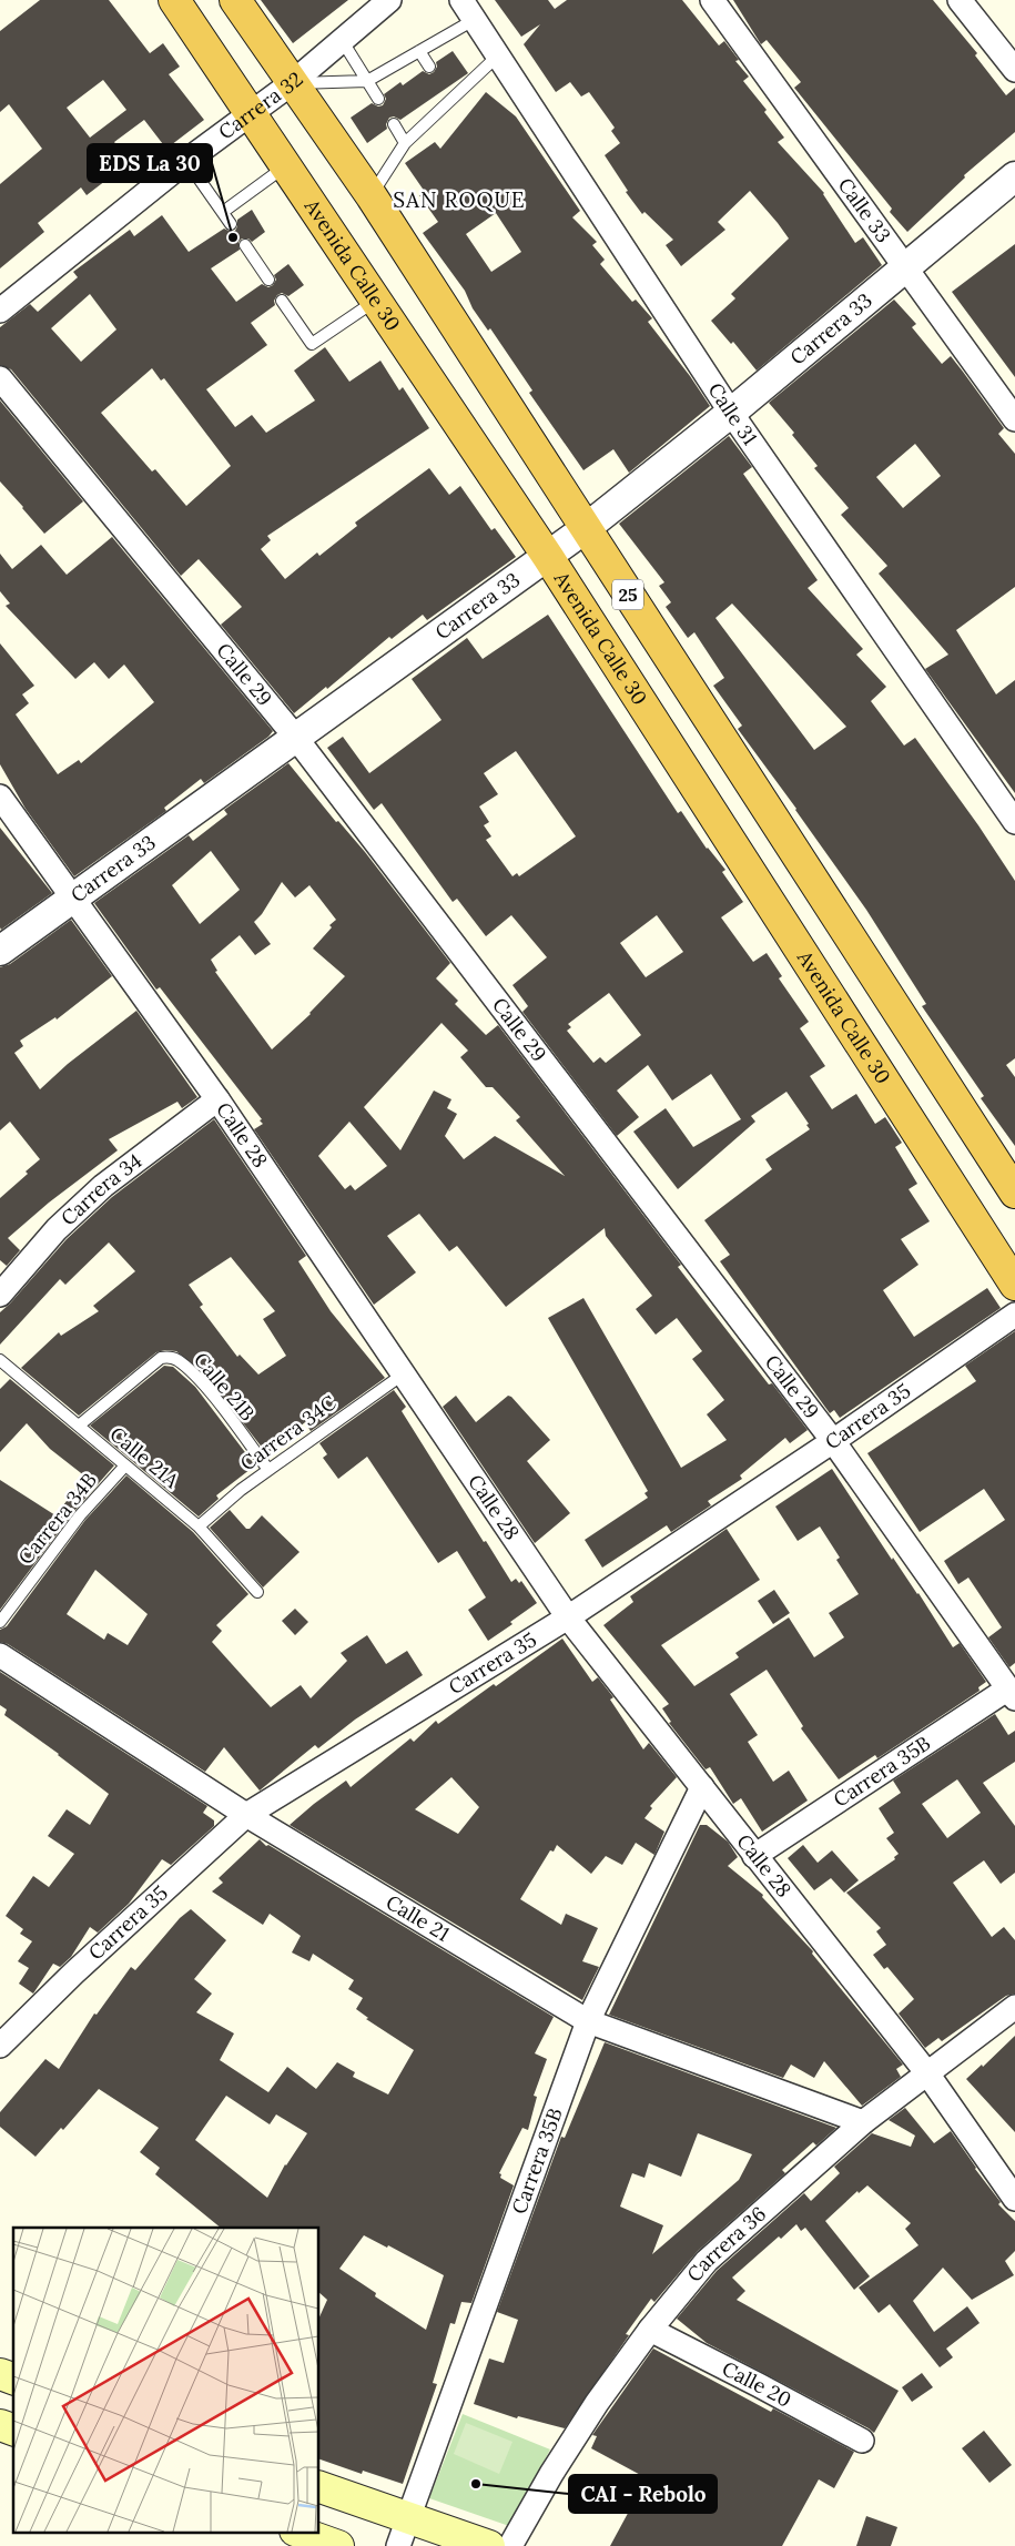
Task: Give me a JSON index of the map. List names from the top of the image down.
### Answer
{
  "streets": {
    "highway": ["Avenida Calle 30", "25"],
    "street": [
      "Carrera 32",
      "Calle 33",
      "Carrera 33",
      "Calle 31",
      "Calle 29",
      "Calle 28",
      "Carrera 34",
      "Carrera 35",
      "Carrera 35B",
      "Calle 21",
      "Carrera 36",
      "Calle 20"
    ],
    "lane": [
      "Calle 21B",
      "Carrera 34C",
      "Calle 21A",
      "Carrera 34B"
    ]
  },
  "crossings": [
    ["Carrera 32", "Avenida Calle 30"],
    ["Carrera 32", "25"],
    ["Calle 33", "Carrera 33"],
    ["Avenida Calle 30", "Carrera 33"],
    ["Carrera 33", "Calle 31"],
    ["Carrera 33", "25"],
    ["Carrera 33", "Calle 29"],
    ["Carrera 33", "Calle 28"],
    ["Calle 29", "Carrera 35"],
    ["Calle 29", "Carrera 35B"],
    ["Calle 28", "Carrera 34"],
    ["Calle 28", "Carrera 35"],
    ["Calle 28", "Carrera 34C"],
    ["Calle 28", "Carrera 35B"],
    ["Calle 28", "Carrera 36"],
    ["Calle 21B", "Carrera 34C"],
    ["Calle 21B", "Calle 21A"],
    ["Carrera 35", "Calle 21"],
    ["Carrera 34C", "Calle 21A"],
    ["Calle 21A", "Carrera 34B"],
    ["Carrera 35B", "Calle 21"],
    ["Calle 21", "Carrera 36"],
    ["Carrera 36", "Calle 20"]
  ],
  "districts": ["SAN ROQUE"],
  "places": ["EDS La 30", "CAI - Rebolo"]
}
